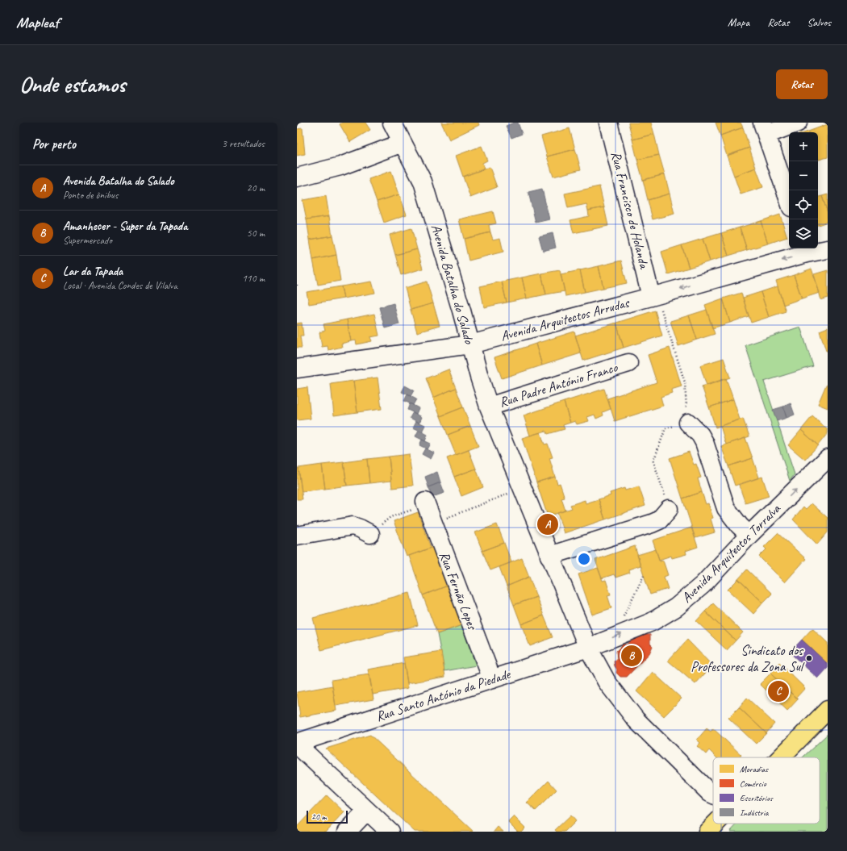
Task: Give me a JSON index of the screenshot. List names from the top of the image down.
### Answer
{
  "streets": {
    "street": [
      "Rua Francisco de Holanda",
      "Avenida Batalha do Salado",
      "Avenida Arquitectos Arrudas",
      "Rua Padre António Franco",
      "Avenida Arquitectos Torralva",
      "Rua Fernão Lopes",
      "Rua Santo António da Piedade"
    ]
  },
  "crossings": [
    ["Rua Francisco de Holanda", "Avenida Arquitectos Arrudas"],
    ["Avenida Batalha do Salado", "Avenida Arquitectos Arrudas"],
    ["Avenida Batalha do Salado", "Rua Padre António Franco"],
    ["Avenida Batalha do Salado", "Avenida Arquitectos Torralva"],
    ["Avenida Batalha do Salado", "Rua Santo António da Piedade"],
    ["Avenida Arquitectos Torralva", "Rua Santo António da Piedade"],
    ["Rua Fernão Lopes", "Rua Santo António da Piedade"]
  ],
  "places": ["Sindicato dos Professores da Zona Sul"],
  "legend": [
    "Moradias",
    "Comércio",
    "Escritórios",
    "Indústria"
  ],
  "scale_bar": "20 m",
  "page": {
    "header": "Mapleaf",
    "nav": ["Mapa", "Rotas", "Salvos"],
    "buttons": "Rotas",
    "title": "Onde estamos",
    "heading": ["Por perto", "3 resultados"],
    "map_buttons": ["+", "−"],
    "list": [
      {
        "mark": "A",
        "name": "Avenida Batalha do Salado",
        "note": "Ponto de ônibus",
        "value": "20 m"
      },
      {
        "mark": "B",
        "name": "Amanhecer - Super da Tapada",
        "note": "Supermercado",
        "value": "50 m"
      },
      {
        "mark": "C",
        "name": "Lar da Tapada",
        "note": "Local · Avenida Condes de Vilalva",
        "value": "110 m"
      }
    ],
    "pins": ["A", "B", "C"],
    "scale": "20 m"
  }
}
